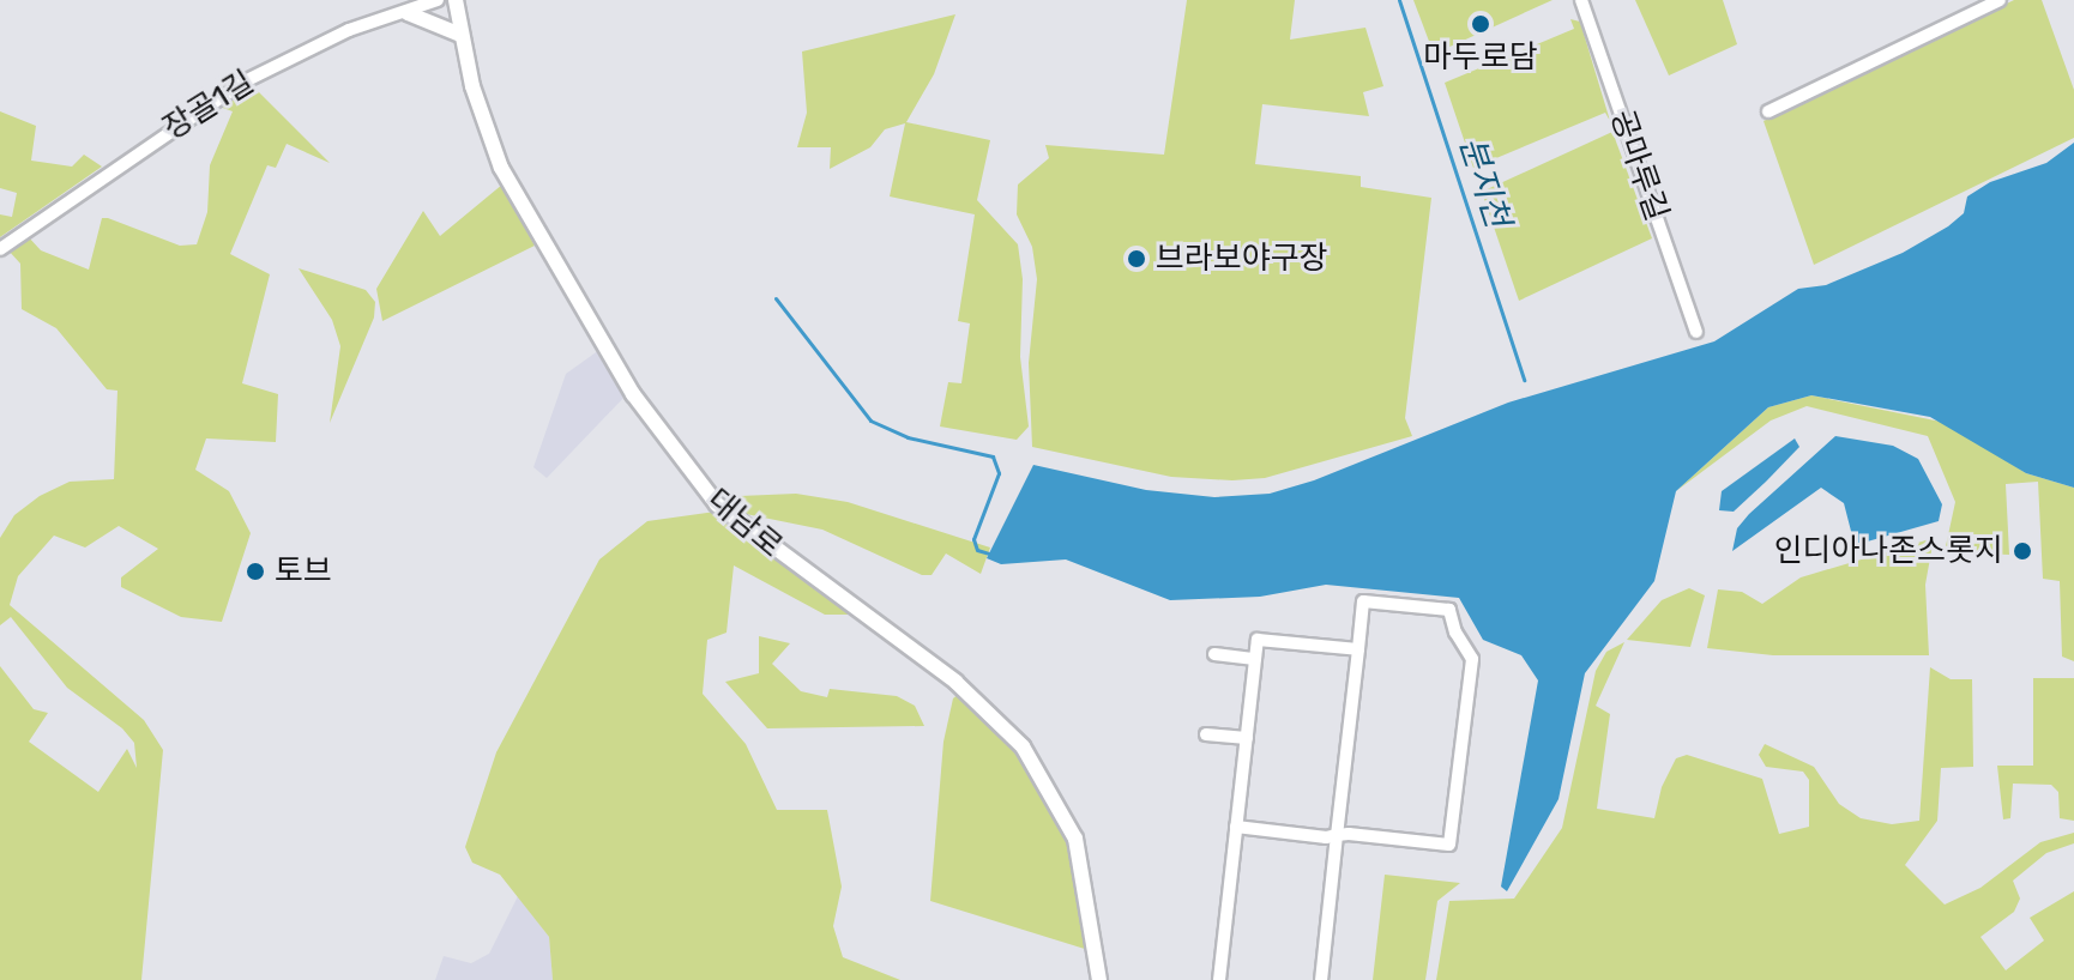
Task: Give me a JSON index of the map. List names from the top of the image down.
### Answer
{
  "streets": {
    "street": ["장골1길", "공마루길", "대남로"]
  },
  "water": ["분지천"],
  "places": [
    "마두로담",
    "브라보야구장",
    "인디아나존스롯지",
    "토브"
  ]
}
